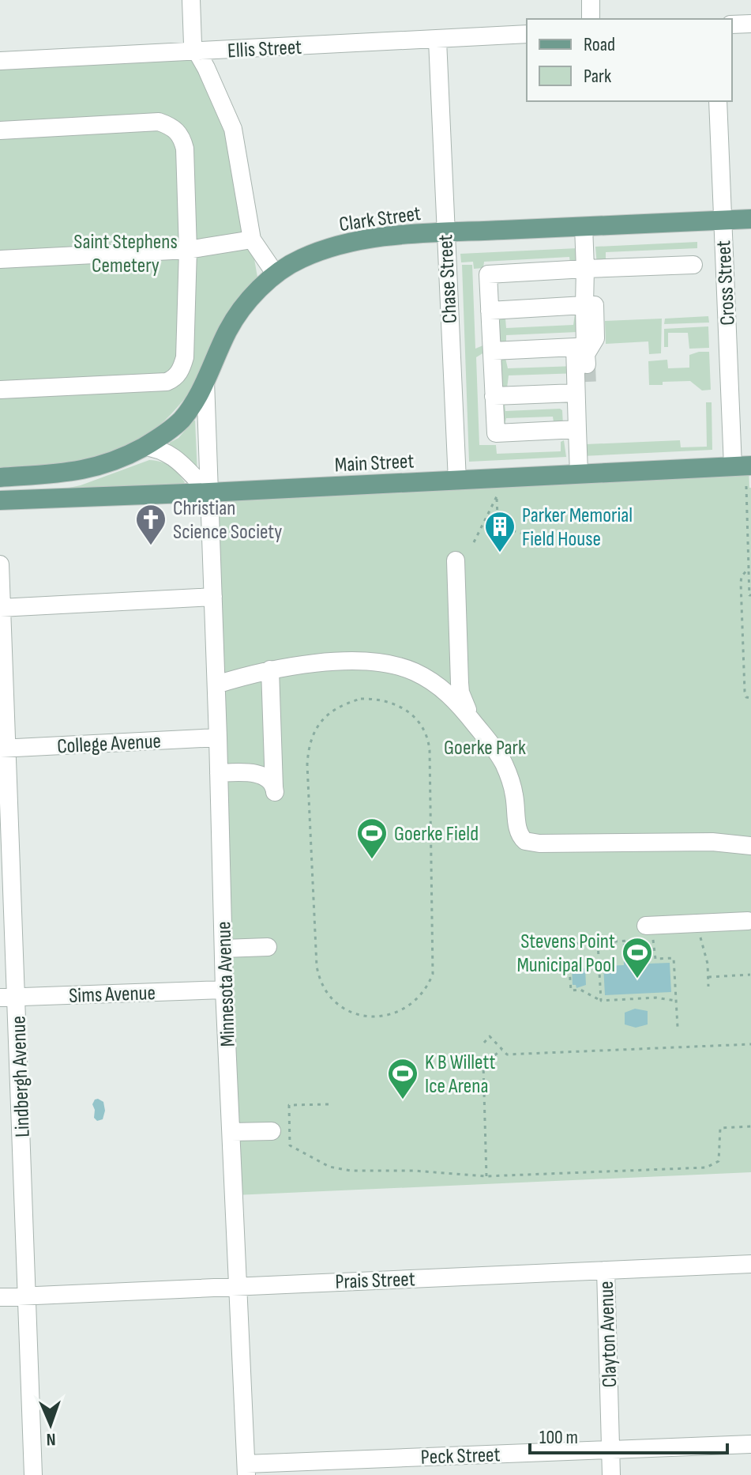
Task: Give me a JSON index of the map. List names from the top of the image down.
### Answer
{
  "streets": {
    "main road": ["Clark Street", "Main Street"],
    "street": [
      "Ellis Street",
      "Chase Street",
      "Cross Street",
      "College Avenue",
      "Minnesota Avenue",
      "Sims Avenue",
      "Lindbergh Avenue",
      "Prais Street",
      "Clayton Avenue",
      "Peck Street"
    ]
  },
  "crossings": [
    ["Ellis Street", "Chase Street"],
    ["Clark Street", "Chase Street"],
    ["Clark Street", "Cross Street"],
    ["Clark Street", "Minnesota Avenue"],
    ["Chase Street", "Main Street"],
    ["Cross Street", "Main Street"],
    ["Main Street", "Minnesota Avenue"],
    ["College Avenue", "Minnesota Avenue"],
    ["College Avenue", "Lindbergh Avenue"],
    ["Minnesota Avenue", "Sims Avenue"],
    ["Minnesota Avenue", "Prais Street"],
    ["Minnesota Avenue", "Peck Street"],
    ["Sims Avenue", "Lindbergh Avenue"],
    ["Lindbergh Avenue", "Prais Street"],
    ["Prais Street", "Clayton Avenue"],
    ["Clayton Avenue", "Peck Street"]
  ],
  "parks": ["Saint Stephens Cemetery", "Goerke Park"],
  "places": {
    "church": ["Christian Science Society"],
    "building": ["Parker Memorial Field House"],
    "sports": ["Goerke Field", "Stevens Point Municipal Pool", "K B Willett Ice Arena"]
  },
  "legend": ["Road", "Park"],
  "scale_bar": "100 m",
  "north": "bottom"
}
